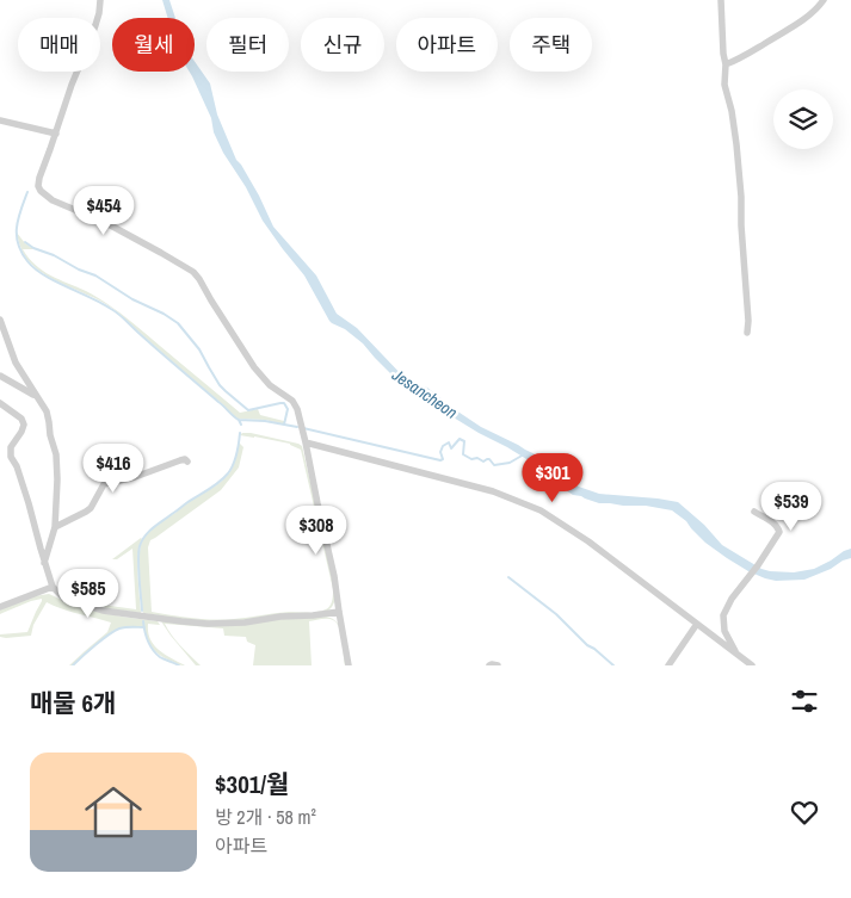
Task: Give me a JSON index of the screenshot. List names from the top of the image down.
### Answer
{
  "water": ["Jesancheon"],
  "page": {
    "chip": [
      "매매",
      "월세",
      "필터",
      "신규",
      "아파트",
      "주택"
    ],
    "price": [
      "$454",
      "$416",
      "$301",
      "$539",
      "$308",
      "$585"
    ],
    "heading": "매물 6개",
    "list": [
      {
        "name": "$301/월",
        "note": "방 2개 · 58 m² · 아파트"
      }
    ]
  }
}
